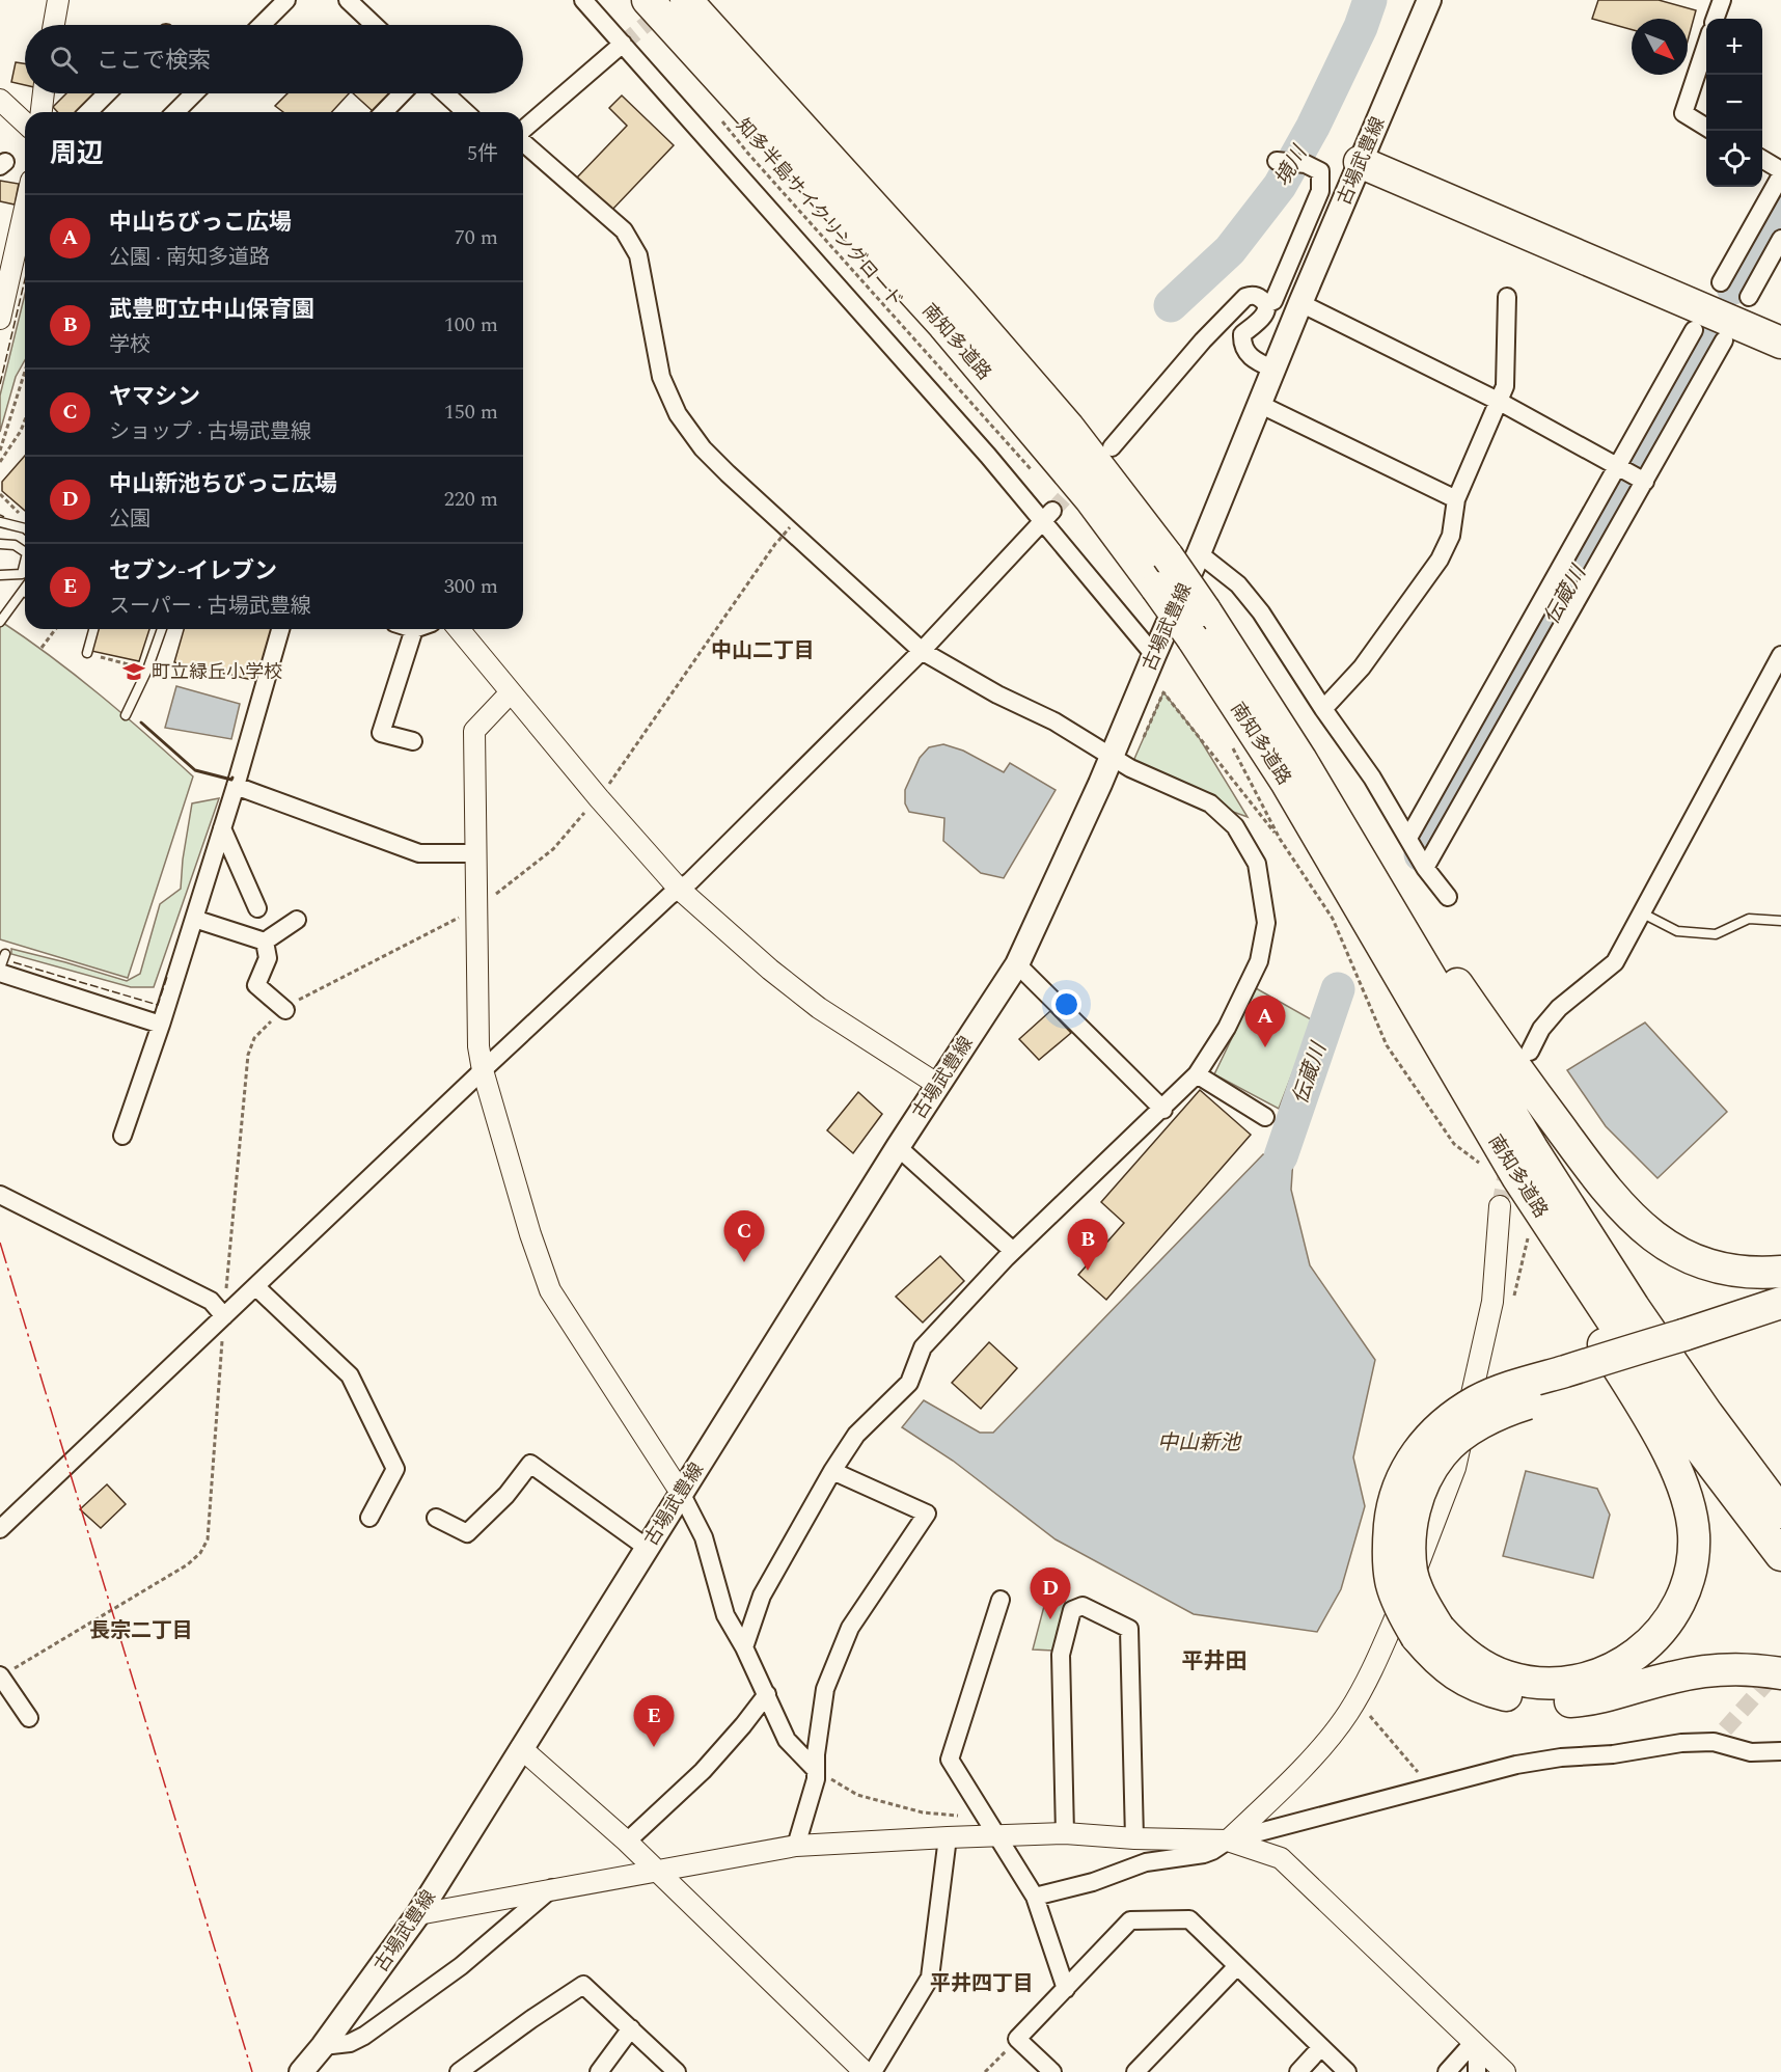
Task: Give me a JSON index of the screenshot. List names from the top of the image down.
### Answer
{
  "streets": {
    "highway": ["南知多道路"],
    "main road": ["古場武豊線"],
    "path": ["知多半島サイクリングロード"]
  },
  "districts": [
    "中山二丁目",
    "長宗二丁目",
    "平井田",
    "平井四丁目"
  ],
  "water": ["境川", "伝蔵川", "中山新池"],
  "places": {
    "school or university": ["町立緑丘小学校"]
  },
  "north": "bottom right",
  "page": {
    "map_buttons": ["+", "−"],
    "search": "ここで検索",
    "heading": ["周辺", "5件"],
    "list": [
      {
        "mark": "A",
        "name": "中山ちびっこ広場",
        "note": "公園 · 南知多道路",
        "value": "70 m"
      },
      {
        "mark": "B",
        "name": "武豊町立中山保育園",
        "note": "学校",
        "value": "100 m"
      },
      {
        "mark": "C",
        "name": "ヤマシン",
        "note": "ショップ · 古場武豊線",
        "value": "150 m"
      },
      {
        "mark": "D",
        "name": "中山新池ちびっこ広場",
        "note": "公園",
        "value": "220 m"
      },
      {
        "mark": "E",
        "name": "セブン-イレブン",
        "note": "スーパー · 古場武豊線",
        "value": "300 m"
      }
    ],
    "pins": [
      "A",
      "C",
      "B",
      "D",
      "E"
    ]
  }
}
